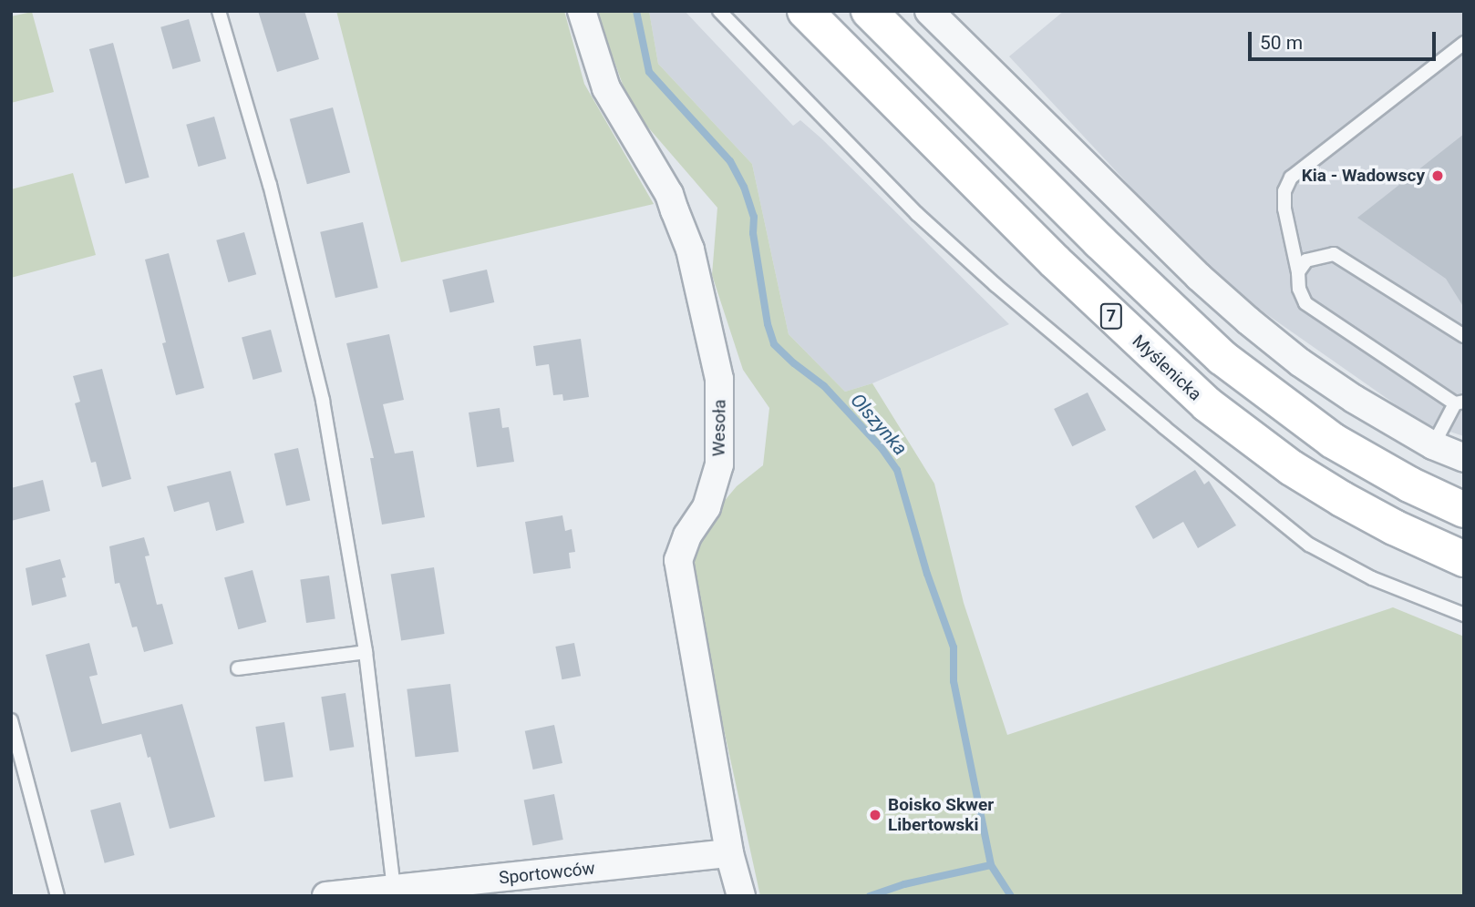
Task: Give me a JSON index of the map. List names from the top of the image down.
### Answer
{
  "streets": {
    "highway": ["7", "Myślenicka"],
    "street": ["Wesoła", "Sportowców"]
  },
  "crossings": [
    ["Wesoła", "Sportowców"]
  ],
  "water": ["Olszynka"],
  "places": ["Kia - Wadowscy", "Boisko Skwer Libertowski"],
  "scale_bar": "50 m"
}
